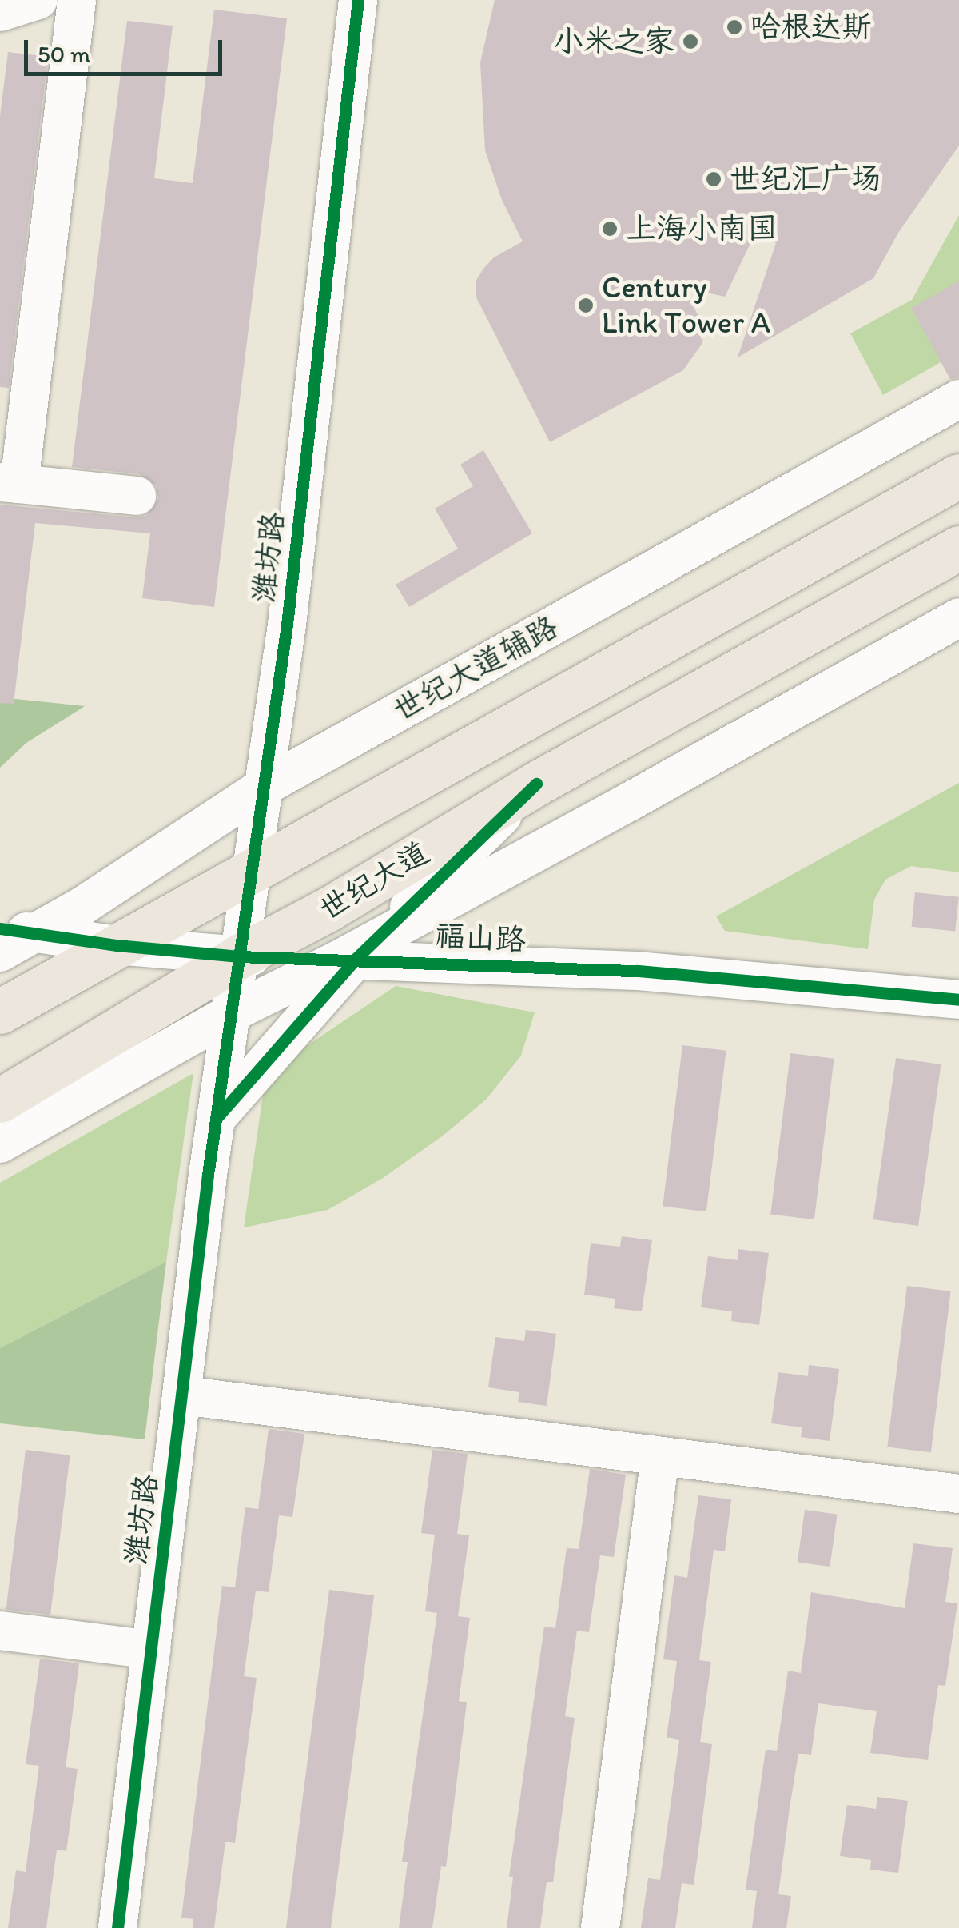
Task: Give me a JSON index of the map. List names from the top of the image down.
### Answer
{
  "streets": {
    "main road": ["世纪大道"],
    "street": ["潍坊路", "世纪大道辅路", "福山路"]
  },
  "crossings": [
    ["潍坊路", "世纪大道辅路"],
    ["潍坊路", "世纪大道"],
    ["潍坊路", "福山路"],
    ["世纪大道辅路", "福山路"],
    ["世纪大道", "福山路"]
  ],
  "places": [
    "哈根达斯",
    "小米之家",
    "世纪汇广场",
    "上海小南国",
    "Century Link Tower A"
  ],
  "scale_bar": "50 m"
}
